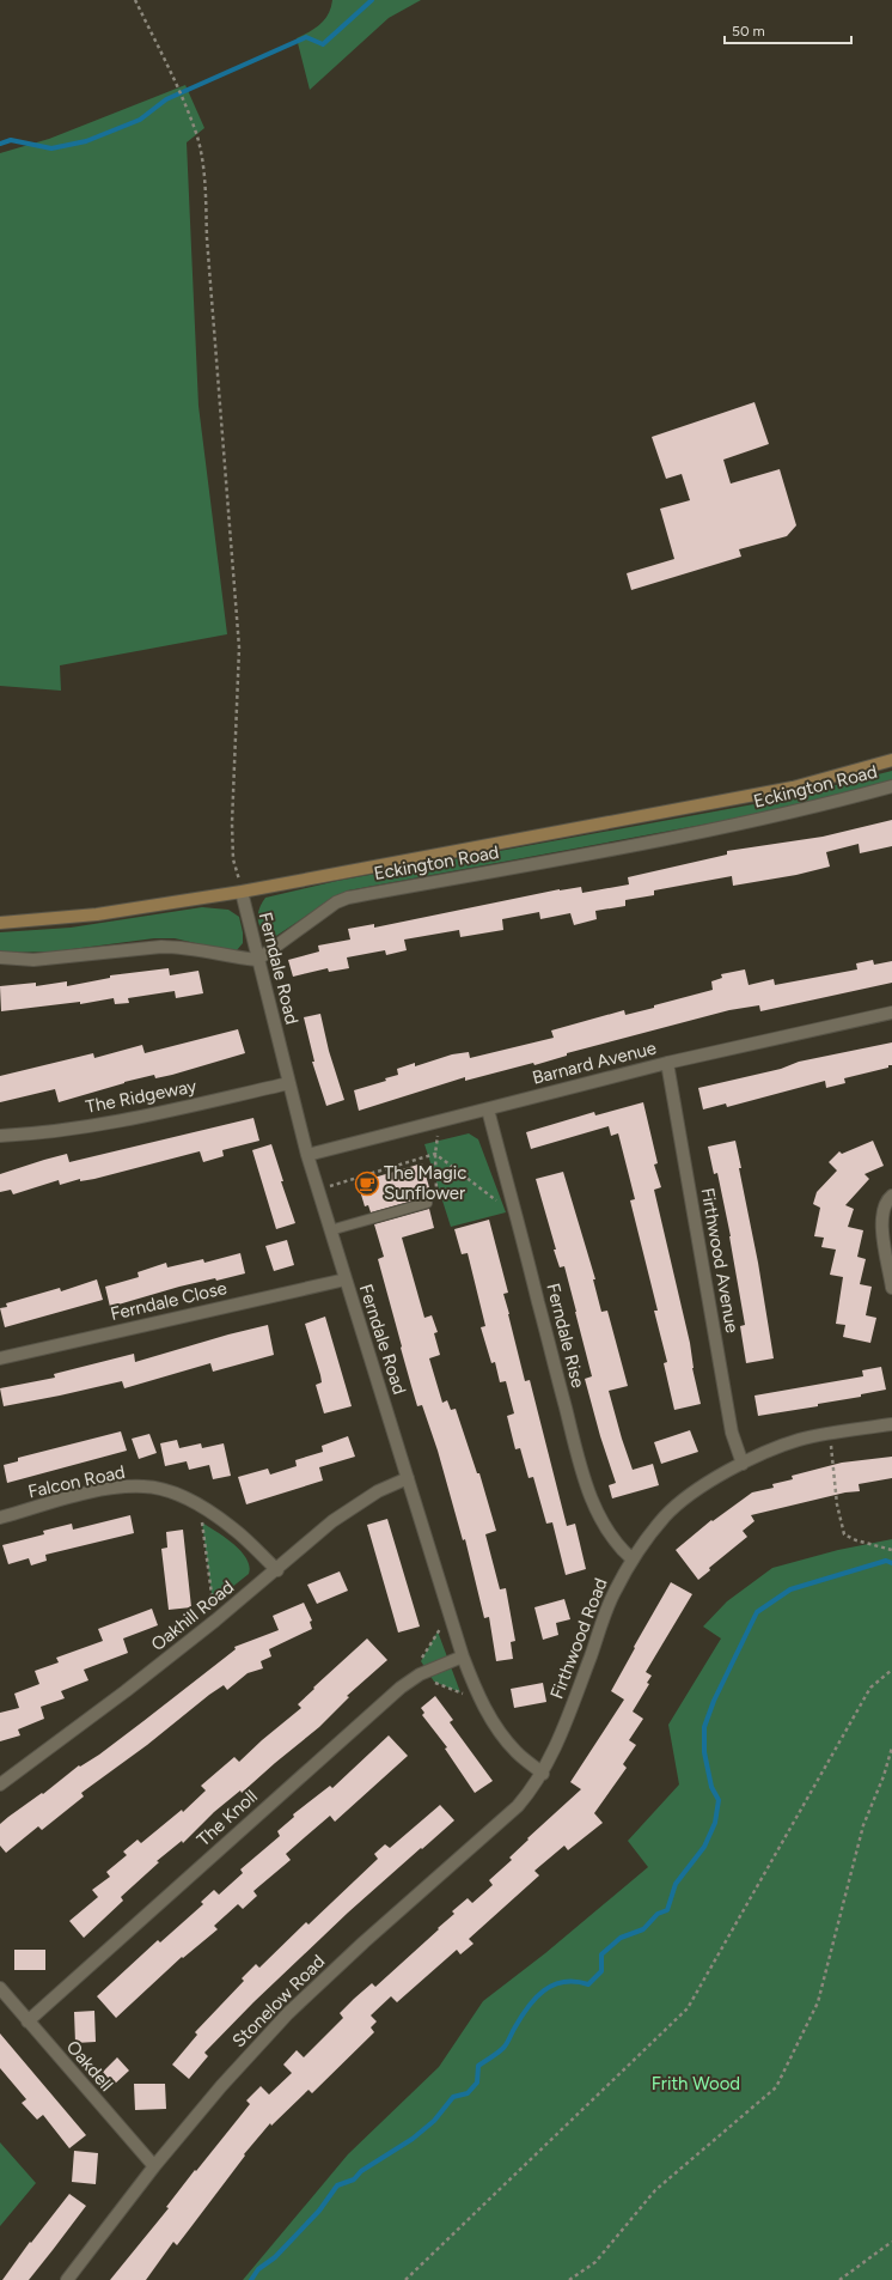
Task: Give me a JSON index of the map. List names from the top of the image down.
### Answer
{
  "streets": {
    "main road": ["Eckington Road"],
    "street": [
      "Ferndale Road",
      "Barnard Avenue",
      "The Ridgeway",
      "Firthwood Avenue",
      "Ferndale Close",
      "Ferndale Rise",
      "Falcon Road",
      "Oakhill Road",
      "Firthwood Road",
      "The Knoll",
      "Stonelow Road",
      "Oakdell"
    ]
  },
  "crossings": [
    ["Eckington Road", "Ferndale Road"],
    ["Ferndale Road", "Barnard Avenue"],
    ["Ferndale Road", "The Ridgeway"],
    ["Ferndale Road", "Ferndale Close"],
    ["Ferndale Road", "Oakhill Road"],
    ["Ferndale Road", "Firthwood Road"],
    ["Ferndale Road", "The Knoll"],
    ["Ferndale Road", "Stonelow Road"],
    ["Barnard Avenue", "Firthwood Avenue"],
    ["Barnard Avenue", "Ferndale Rise"],
    ["Firthwood Avenue", "Firthwood Road"],
    ["Ferndale Rise", "Firthwood Road"],
    ["Falcon Road", "Oakhill Road"],
    ["Firthwood Road", "Stonelow Road"],
    ["The Knoll", "Oakdell"],
    ["Stonelow Road", "Oakdell"]
  ],
  "parks": ["Frith Wood"],
  "places": {
    "cafe": ["The Magic Sunflower"]
  },
  "scale_bar": "50 m"
}
